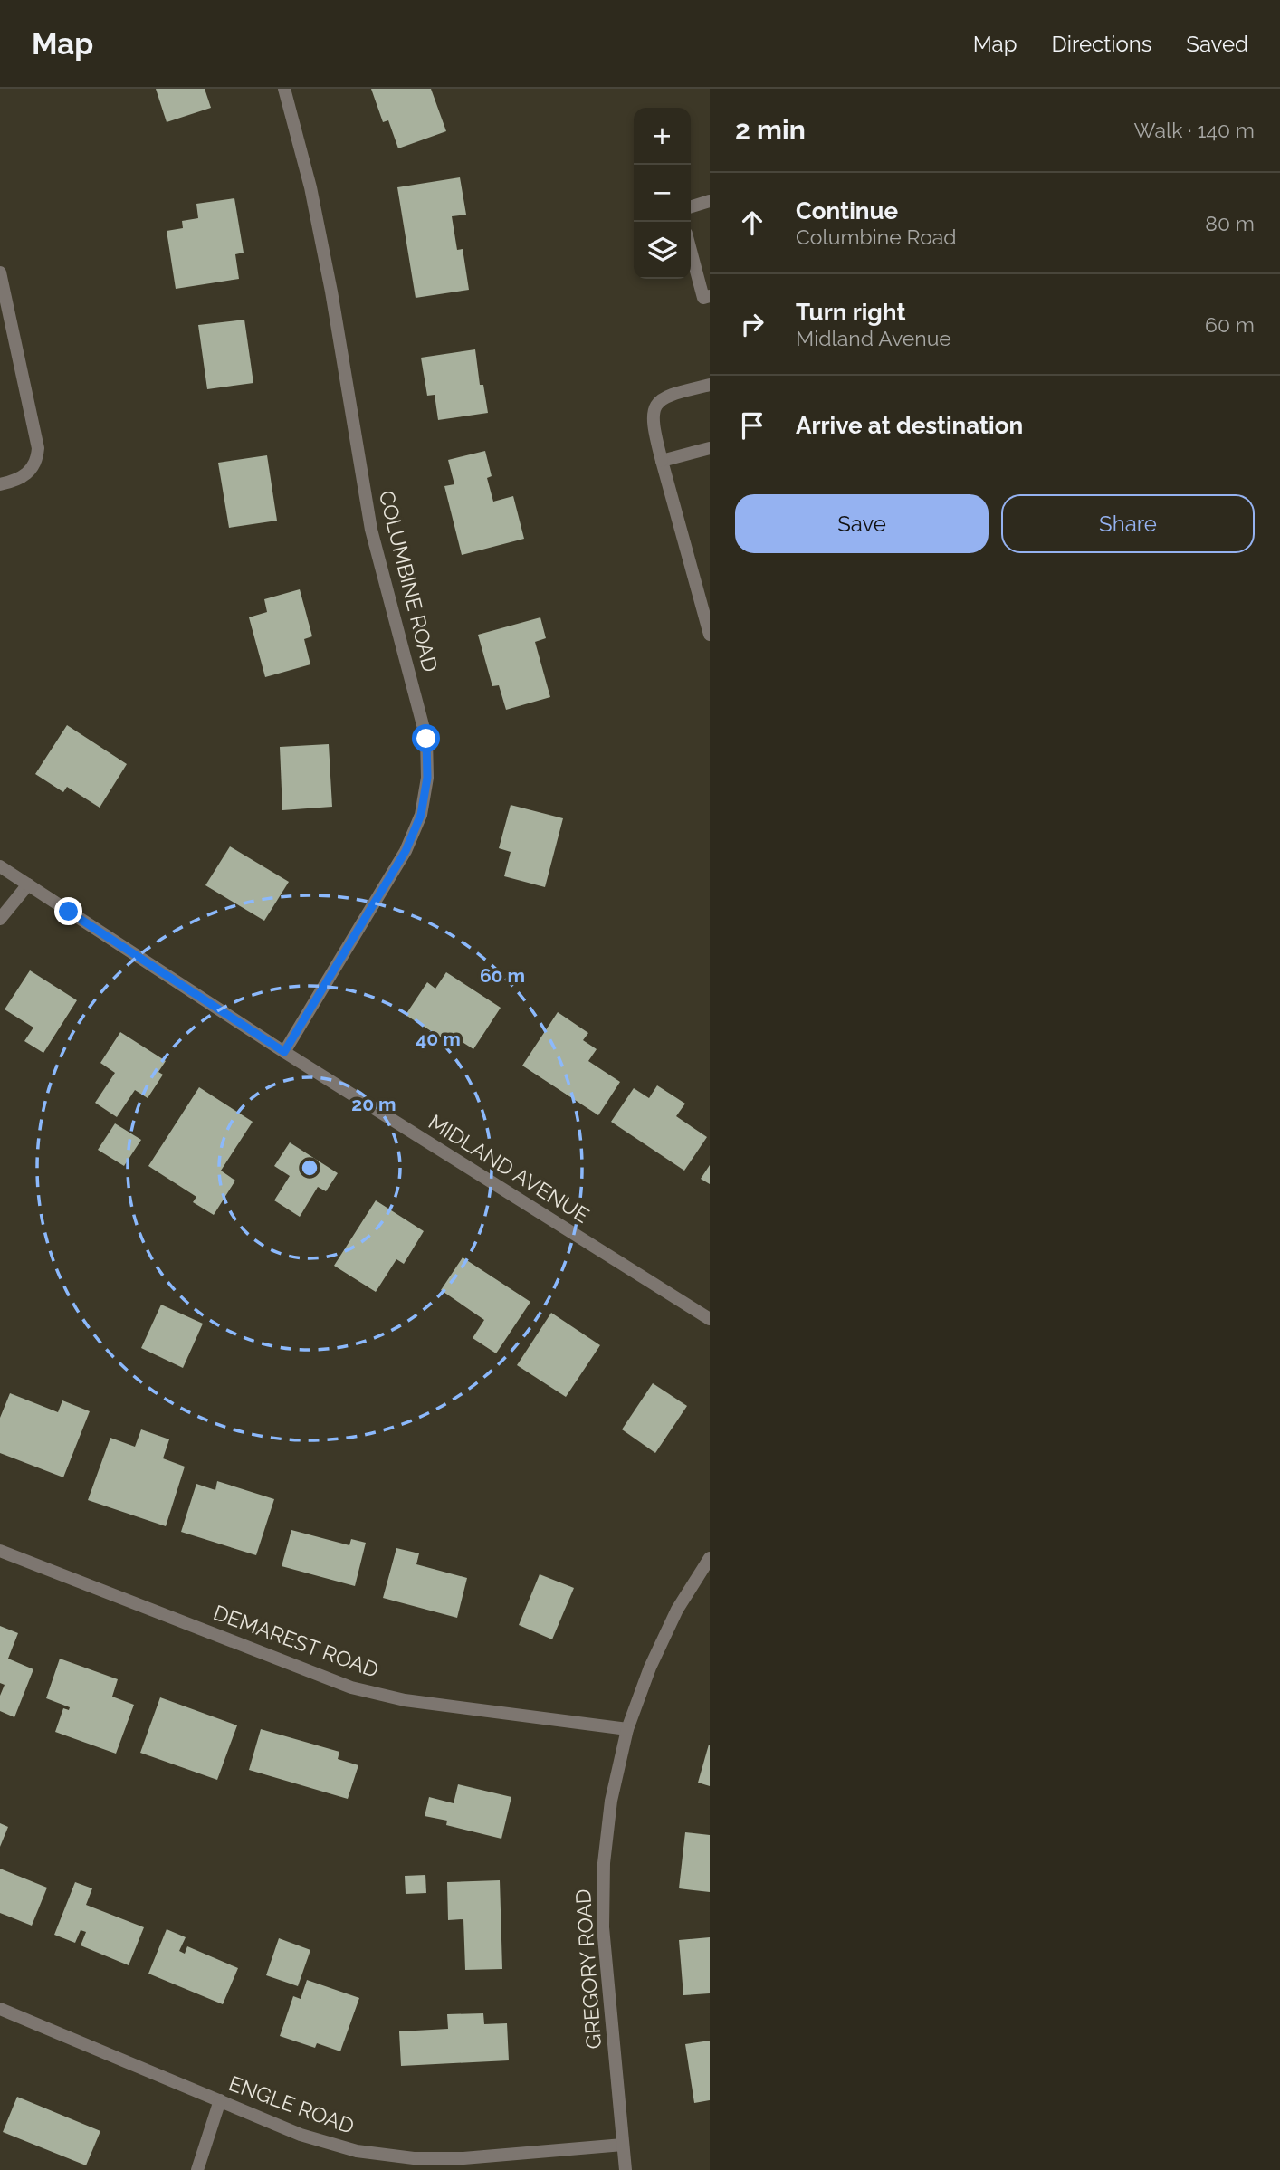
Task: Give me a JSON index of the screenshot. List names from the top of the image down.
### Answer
{
  "streets": {
    "street": [
      "COLUMBINE ROAD",
      "MIDLAND AVENUE",
      "DEMAREST ROAD",
      "GREGORY ROAD",
      "ENGLE ROAD"
    ]
  },
  "crossings": [
    ["COLUMBINE ROAD", "MIDLAND AVENUE"],
    ["DEMAREST ROAD", "GREGORY ROAD"],
    ["GREGORY ROAD", "ENGLE ROAD"]
  ],
  "page": {
    "header": "Map",
    "nav": ["Map", "Directions", "Saved"],
    "heading": ["2 min", "Walk · 140 m"],
    "map_buttons": ["+", "−"],
    "list": [
      ["Continue", "Columbine Road", "80 m"],
      ["Turn right", "Midland Avenue", "60 m"],
      "Arrive at destination"
    ],
    "buttons": ["Save", "Share"]
  },
  "rings": ["60 m", "40 m", "20 m"]
}
